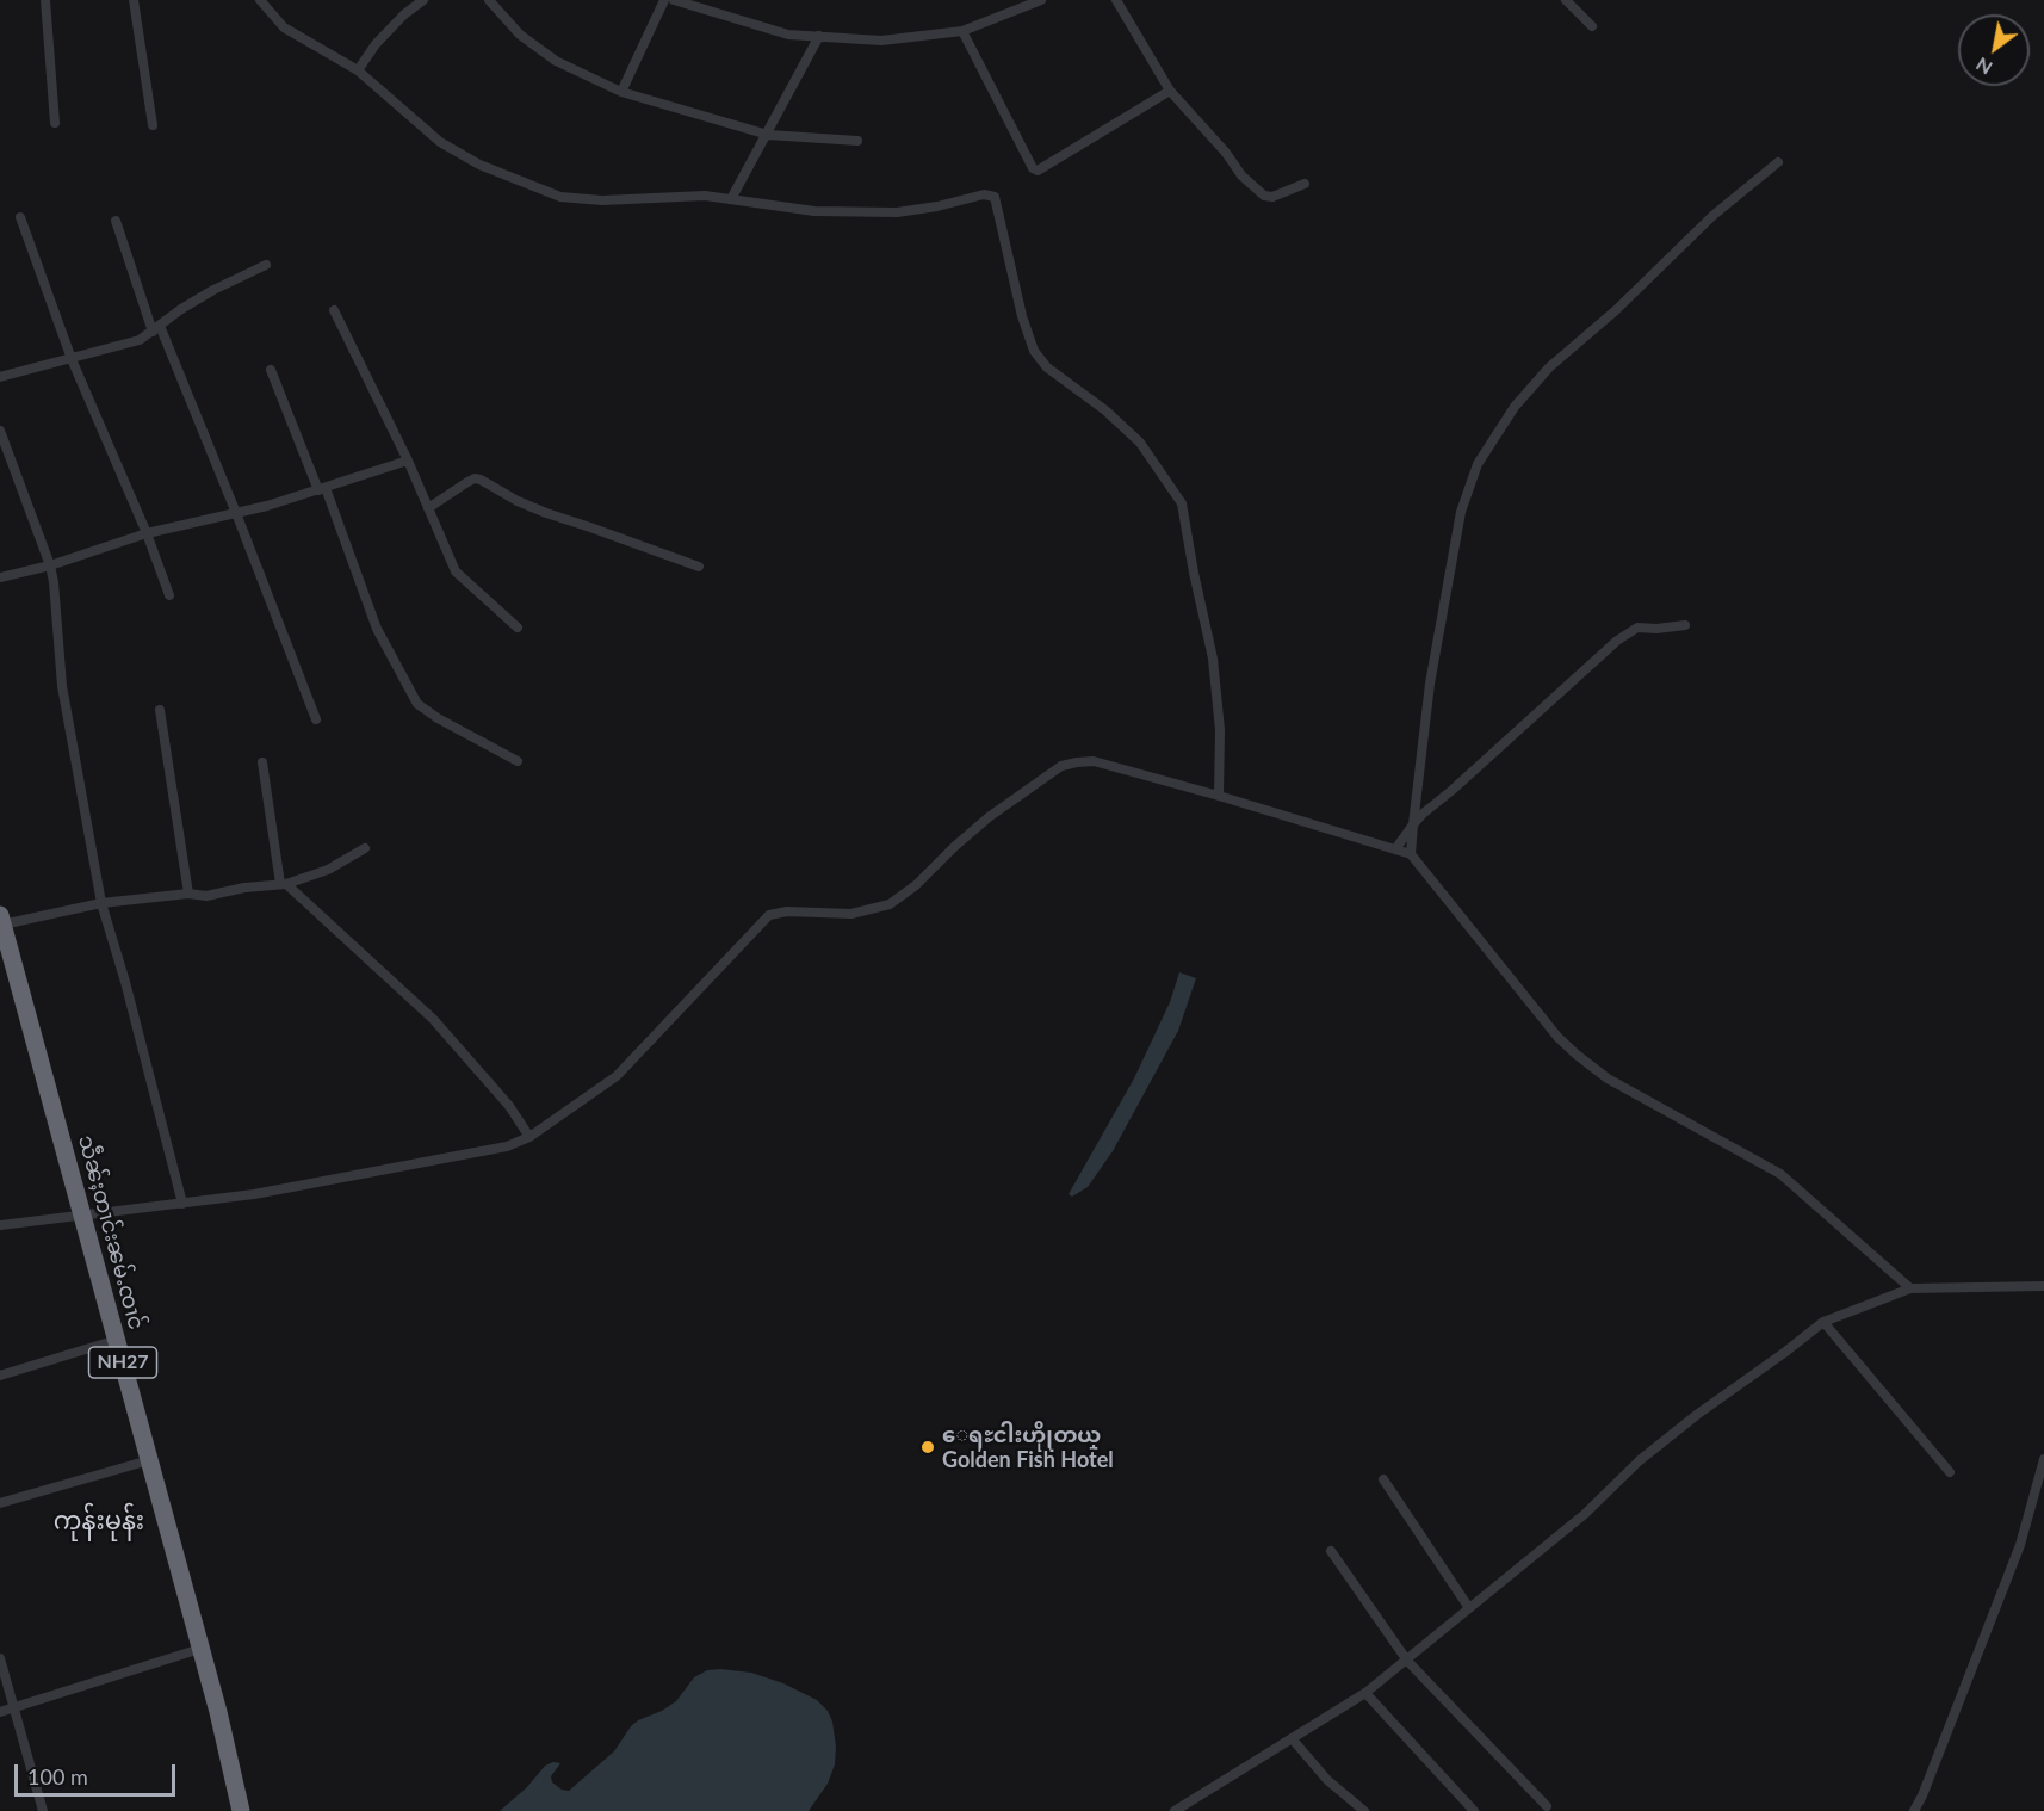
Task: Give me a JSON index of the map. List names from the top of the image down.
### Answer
{
  "streets": {
    "highway": ["သဵၼ်ႈတၢင်းၼမ်ႉၸၢင်", "NH27"]
  },
  "districts": ["ကုန်းမုန်း"],
  "places": ["ေရႊငါးဟိုုတယ္ Golden Fish Hotel"],
  "scale_bar": "100 m",
  "north": "bottom left"
}
